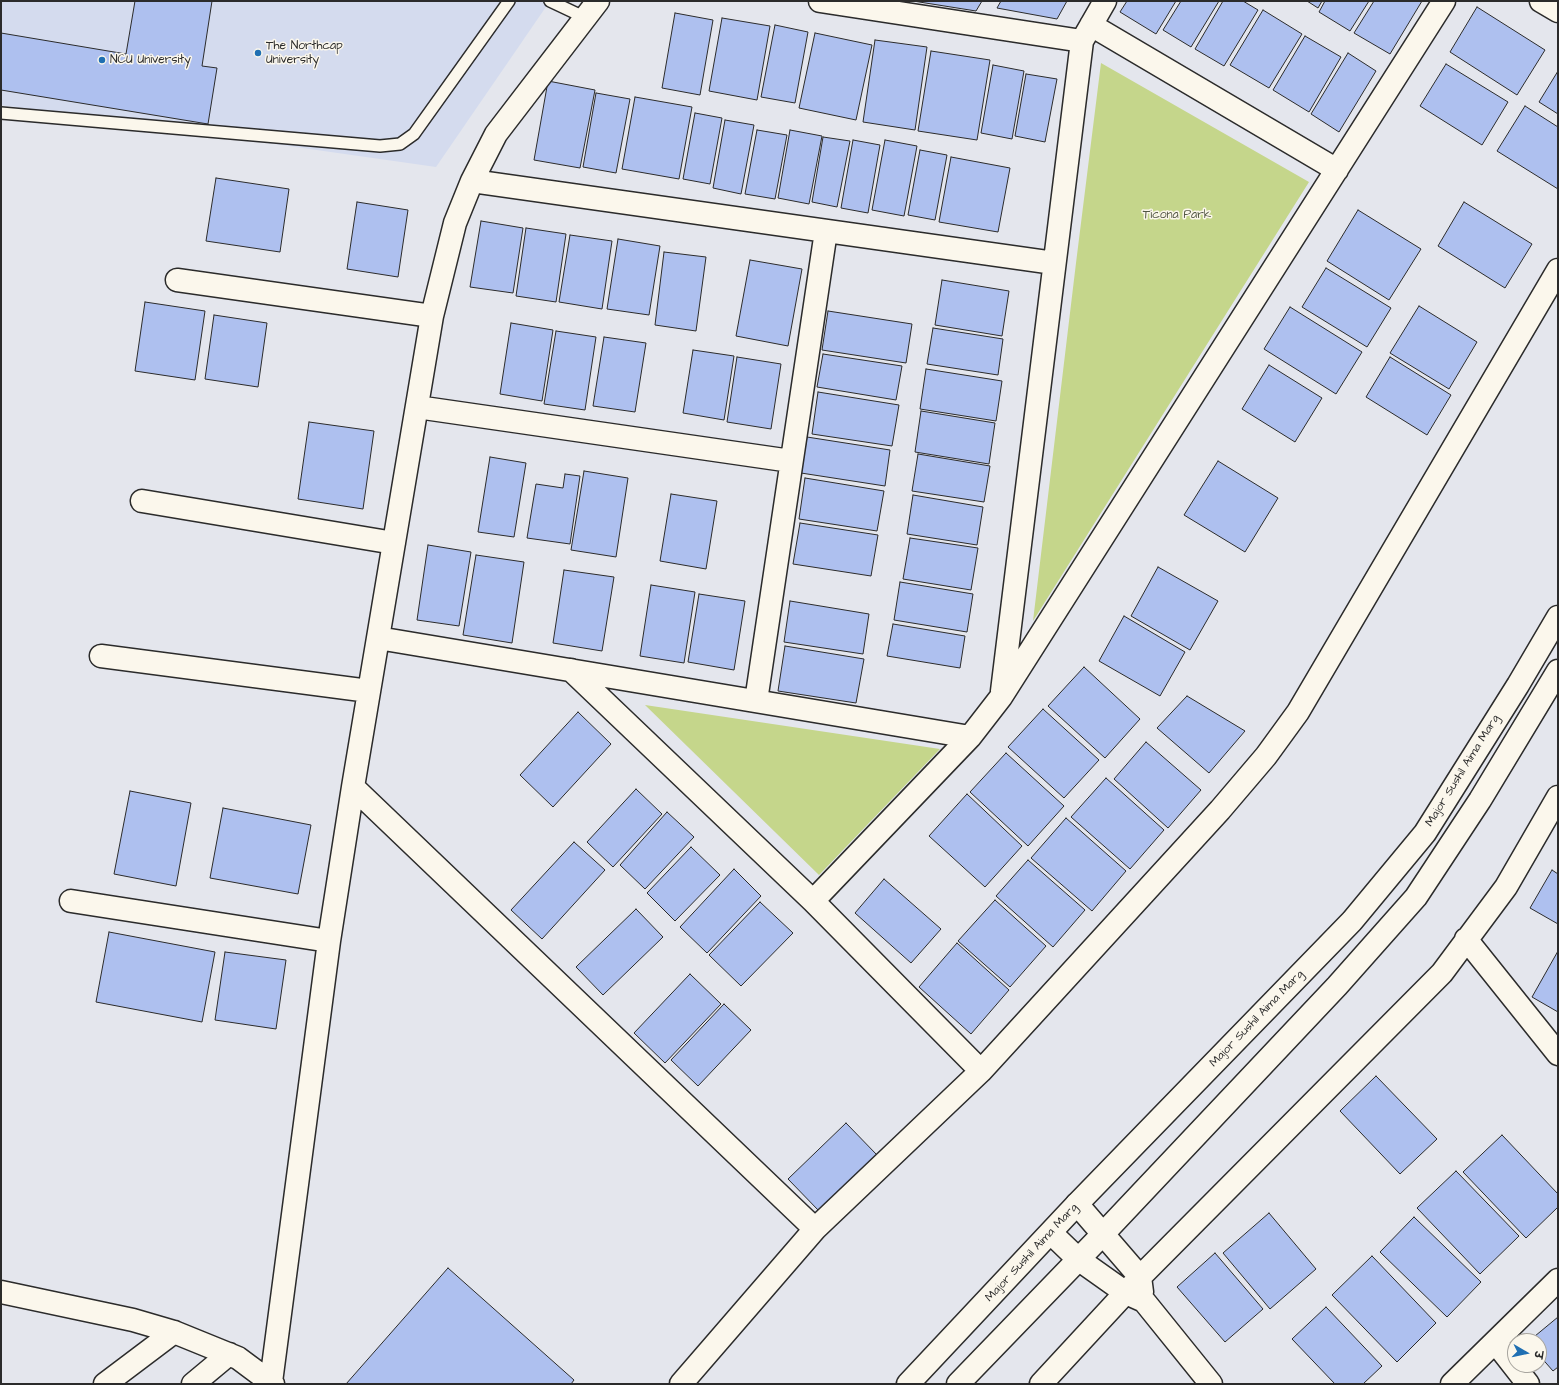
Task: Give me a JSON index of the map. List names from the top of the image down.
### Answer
{
  "streets": {
    "street": ["Major Sushil Aima Marg"]
  },
  "parks": ["Ticona Park"],
  "places": ["The Northcap University", "NCU University"],
  "north": "right"
}
